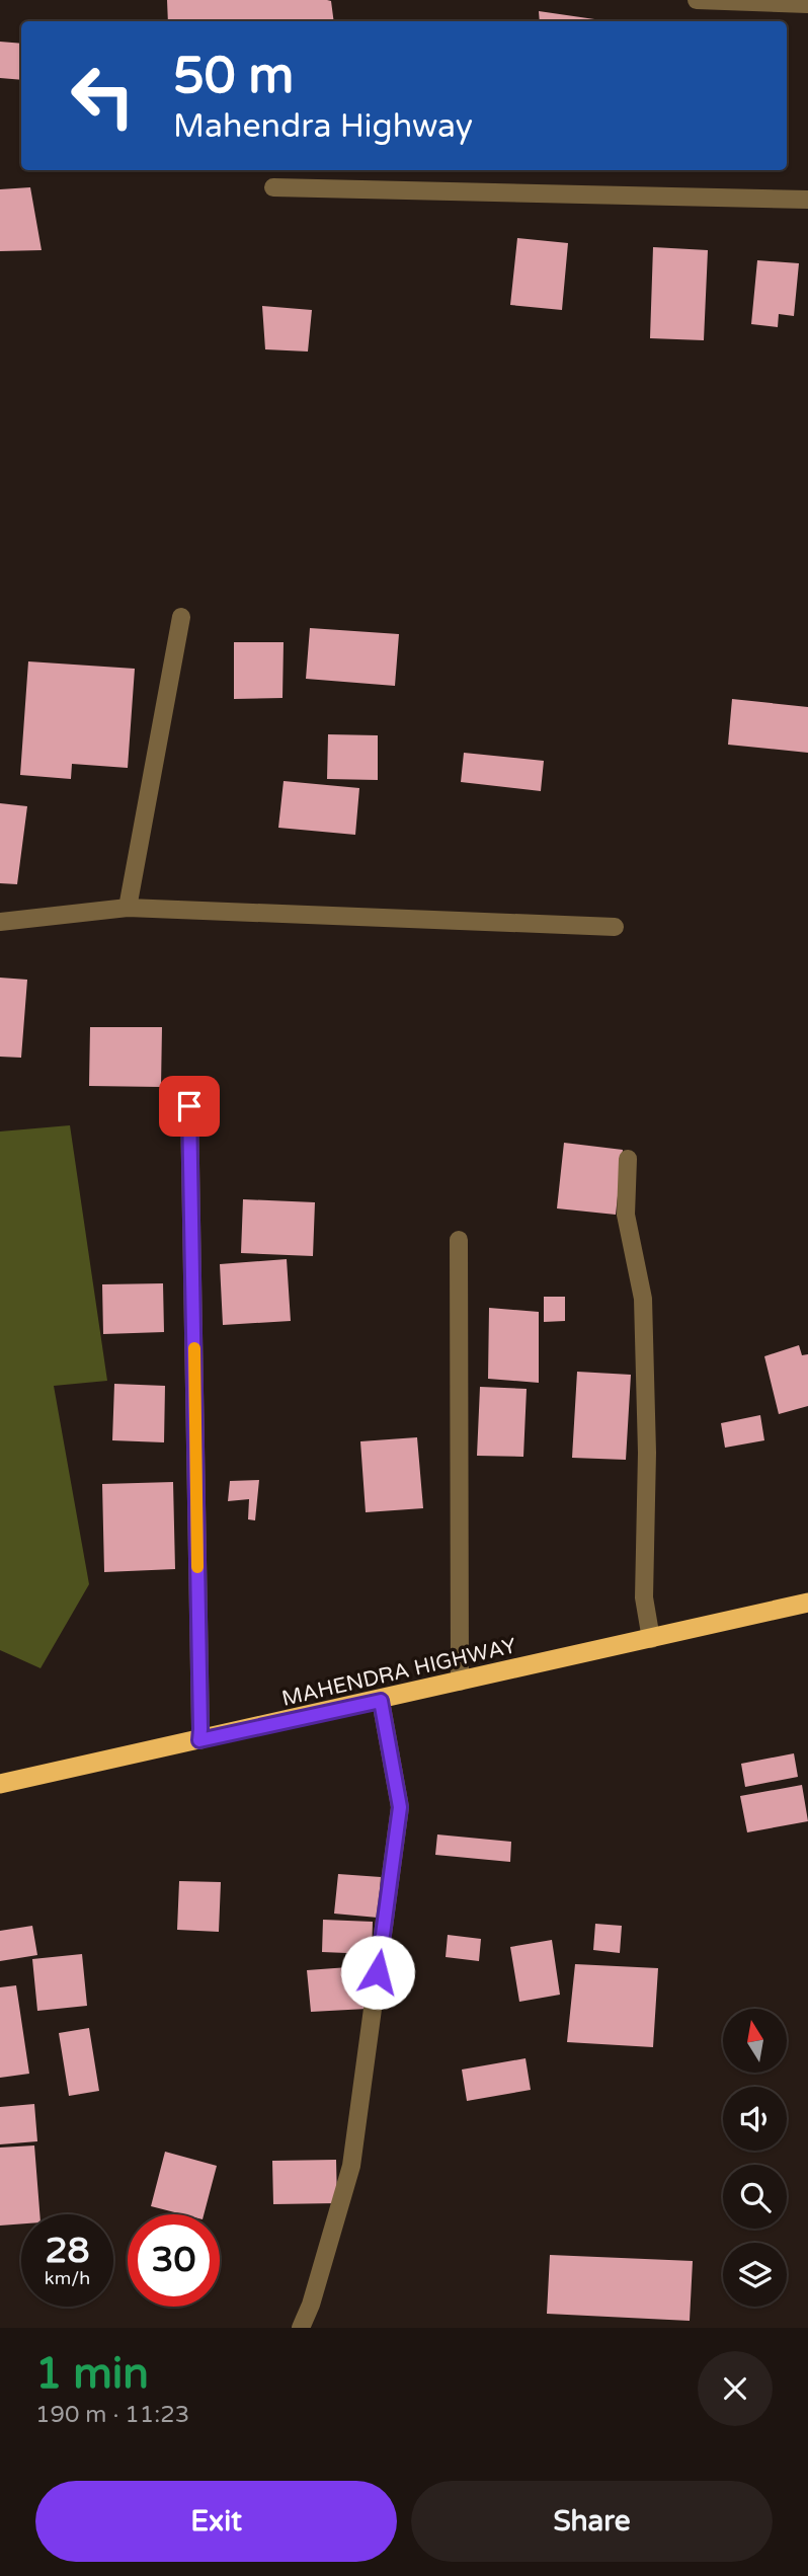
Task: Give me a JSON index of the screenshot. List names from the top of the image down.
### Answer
{
  "streets": {
    "highway": ["MAHENDRA HIGHWAY"]
  },
  "north": "top",
  "page": {
    "turn": ["50 m", "Mahendra Highway"],
    "speed": "28 km/h",
    "limit": "30",
    "heading": ["1 min", "190 m · 11:23"],
    "buttons": ["Exit", "Share"]
  }
}
